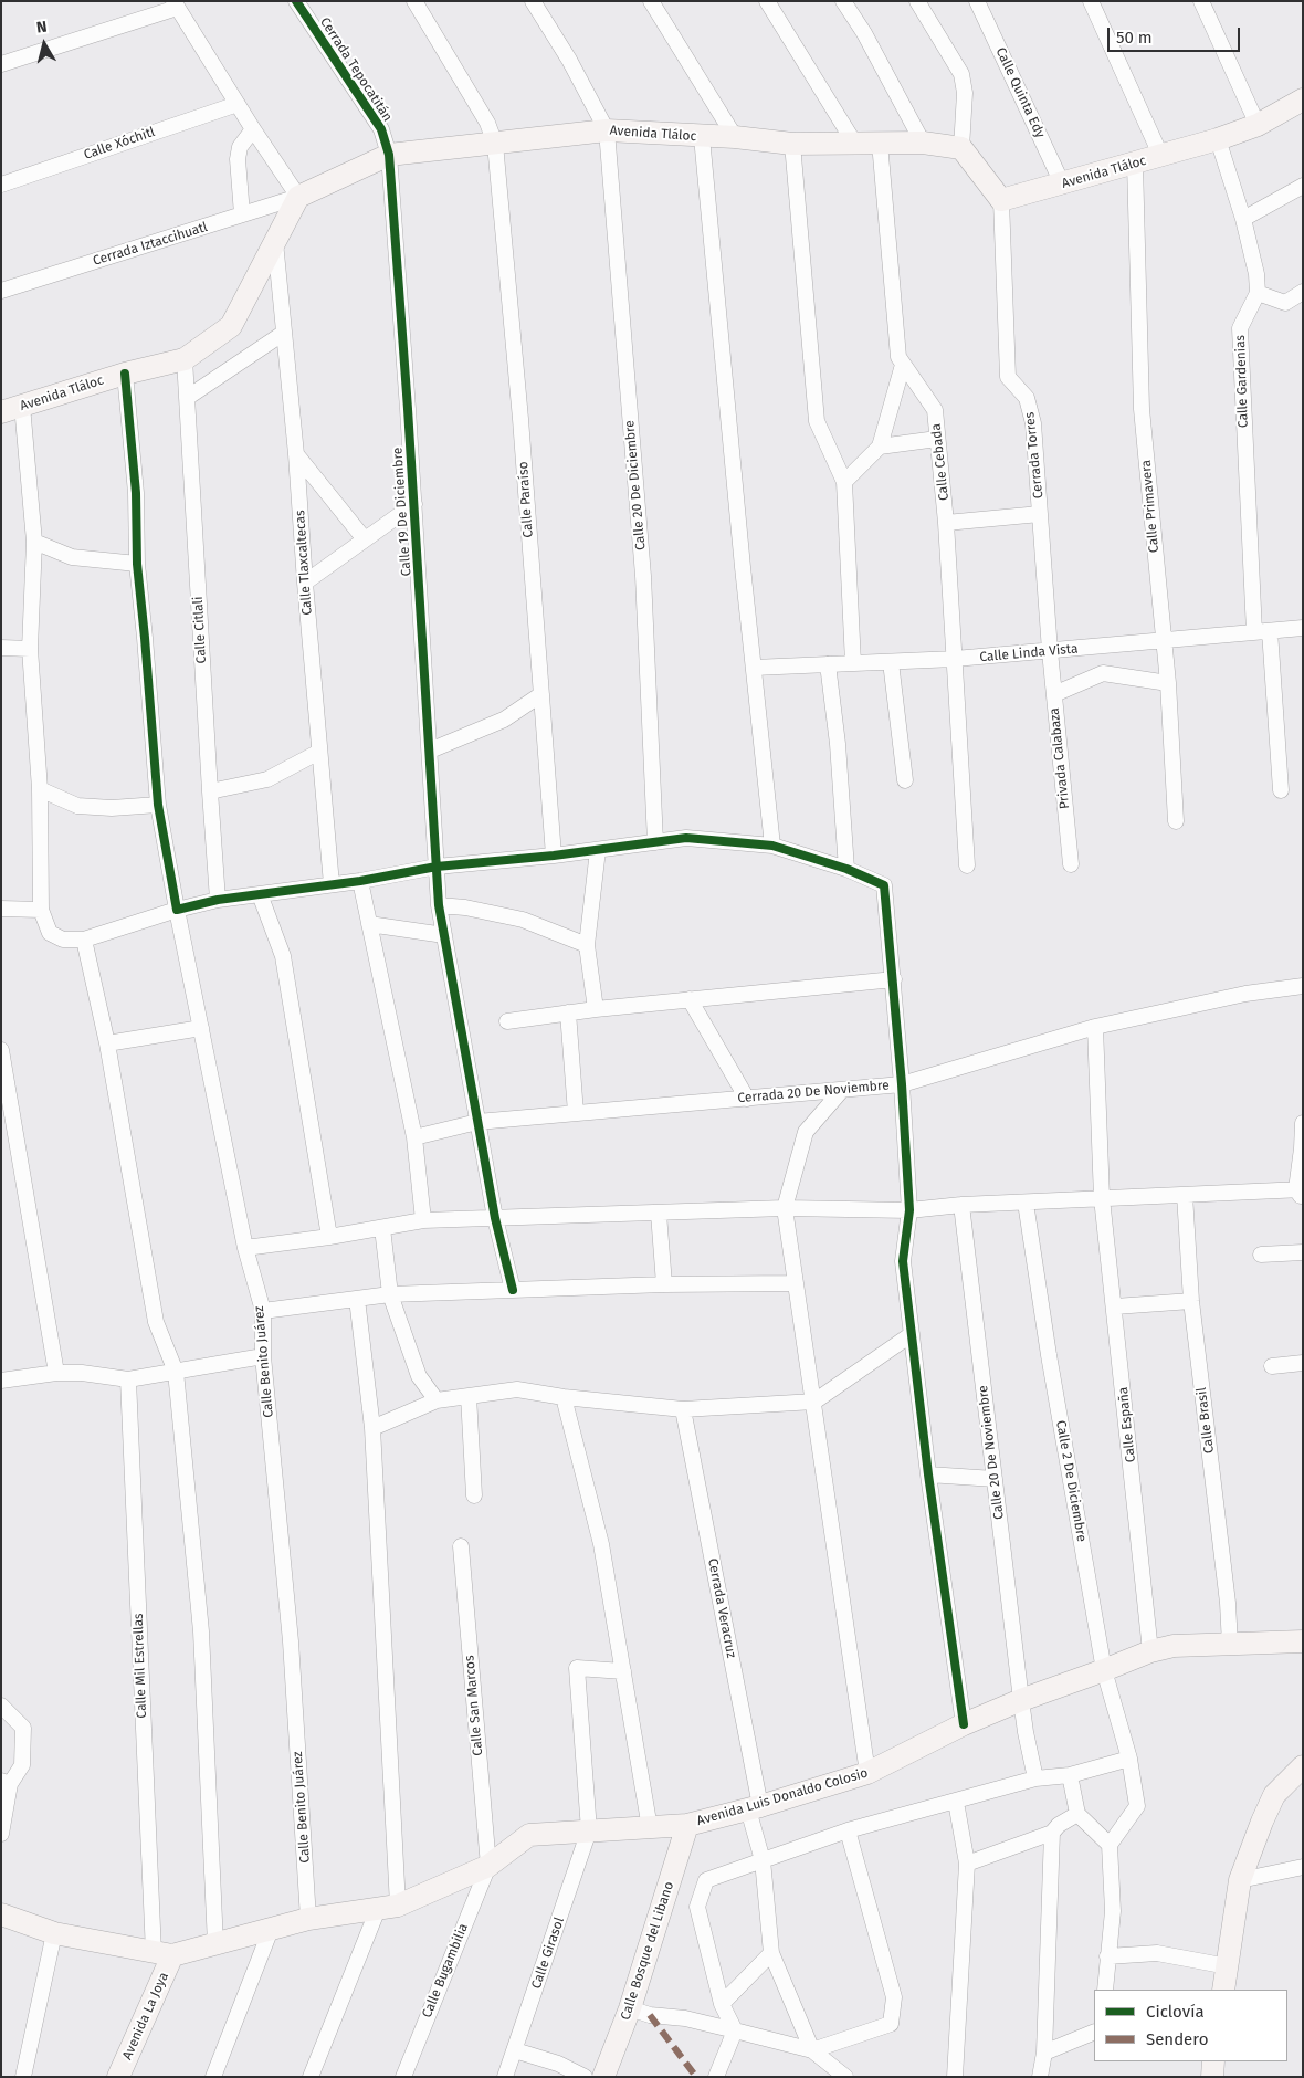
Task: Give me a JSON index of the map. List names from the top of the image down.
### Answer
{
  "streets": {
    "main road": [
      "Avenida Tláloc",
      "Avenida Luis Donaldo Colosio",
      "Calle Bosque del Libano",
      "Avenida La Joya"
    ],
    "street": [
      "Cerrada Tepocatitán",
      "Calle Quinta Edy",
      "Calle Xóchitl",
      "Cerrada Iztaccihuatl",
      "Calle Gardenias",
      "Cerrada Torres",
      "Calle Cebada",
      "Calle 20 De Diciembre",
      "Calle Paraíso",
      "Calle Primavera",
      "Calle 19 De Diciembre",
      "Calle Tlaxcaltecas",
      "Calle Citlali",
      "Calle Linda Vista",
      "Privada Calabaza",
      "Cerrada 20 De Noviembre",
      "Calle Benito Juárez",
      "Calle Brasil",
      "Calle España",
      "Calle 20 De Noviembre",
      "Calle 2 De Diciembre",
      "Cerrada Veracruz",
      "Calle Mil Estrellas",
      "Calle San Marcos",
      "Calle Girasol",
      "Calle Bugambilia"
    ]
  },
  "crossings": [
    ["Cerrada Tepocatitán", "Avenida Tláloc"],
    ["Cerrada Tepocatitán", "Calle 19 De Diciembre"],
    ["Calle Quinta Edy", "Avenida Tláloc"],
    ["Avenida Tláloc", "Cerrada Iztaccihuatl"],
    ["Avenida Tláloc", "Cerrada Torres"],
    ["Avenida Tláloc", "Calle Cebada"],
    ["Avenida Tláloc", "Calle 20 De Diciembre"],
    ["Avenida Tláloc", "Calle Paraíso"],
    ["Avenida Tláloc", "Calle Primavera"],
    ["Avenida Tláloc", "Calle 19 De Diciembre"],
    ["Avenida Tláloc", "Calle Tlaxcaltecas"],
    ["Avenida Tláloc", "Calle Citlali"],
    ["Avenida Tláloc", "Calle Benito Juárez"],
    ["Calle Gardenias", "Calle Linda Vista"],
    ["Cerrada Torres", "Calle Linda Vista"],
    ["Cerrada Torres", "Privada Calabaza"],
    ["Calle Cebada", "Calle Linda Vista"],
    ["Calle Primavera", "Calle Linda Vista"],
    ["Calle 19 De Diciembre", "Cerrada 20 De Noviembre"],
    ["Calle Linda Vista", "Privada Calabaza"],
    ["Cerrada 20 De Noviembre", "Calle España"],
    ["Calle Benito Juárez", "Avenida Luis Donaldo Colosio"],
    ["Calle Brasil", "Avenida Luis Donaldo Colosio"],
    ["Calle España", "Avenida Luis Donaldo Colosio"],
    ["Calle 20 De Noviembre", "Avenida Luis Donaldo Colosio"],
    ["Calle 2 De Diciembre", "Avenida Luis Donaldo Colosio"],
    ["Cerrada Veracruz", "Avenida Luis Donaldo Colosio"],
    ["Calle Mil Estrellas", "Avenida Luis Donaldo Colosio"],
    ["Calle Mil Estrellas", "Avenida La Joya"],
    ["Calle San Marcos", "Avenida Luis Donaldo Colosio"],
    ["Calle San Marcos", "Calle Bugambilia"],
    ["Avenida Luis Donaldo Colosio", "Calle Bosque del Libano"],
    ["Avenida Luis Donaldo Colosio", "Calle Girasol"],
    ["Avenida Luis Donaldo Colosio", "Calle Bugambilia"],
    ["Avenida Luis Donaldo Colosio", "Avenida La Joya"]
  ],
  "legend": ["Ciclovía", "Sendero"],
  "scale_bar": "50 m",
  "north": "top"
}
